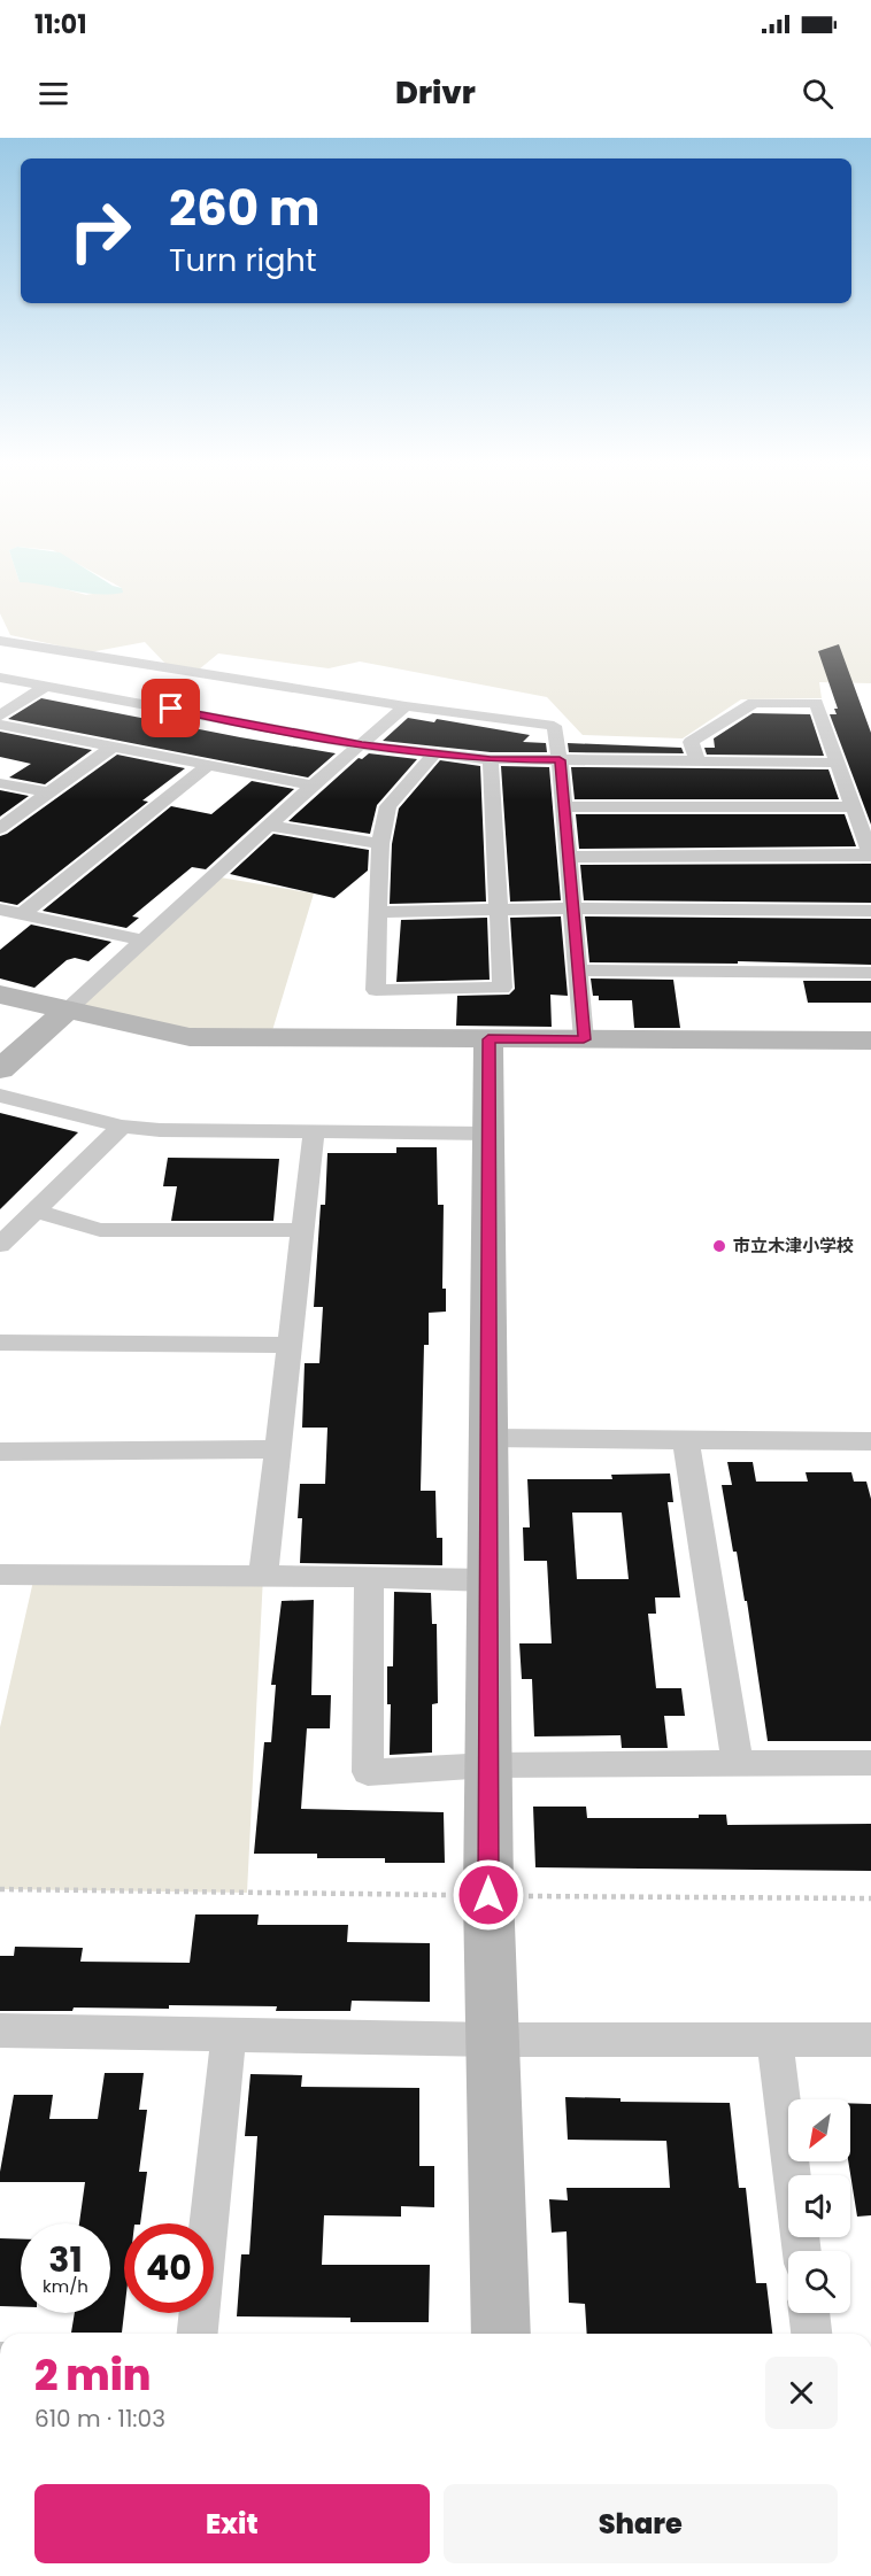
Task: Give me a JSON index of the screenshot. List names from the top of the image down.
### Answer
{
  "places": ["市立木津小学校"],
  "north": "bottom left",
  "page": {
    "status": "11:01",
    "header": "Drivr",
    "turn": ["260 m", "Turn right"],
    "speed": "31 km/h",
    "limit": "40",
    "heading": ["2 min", "610 m · 11:03"],
    "buttons": ["Exit", "Share"]
  }
}
